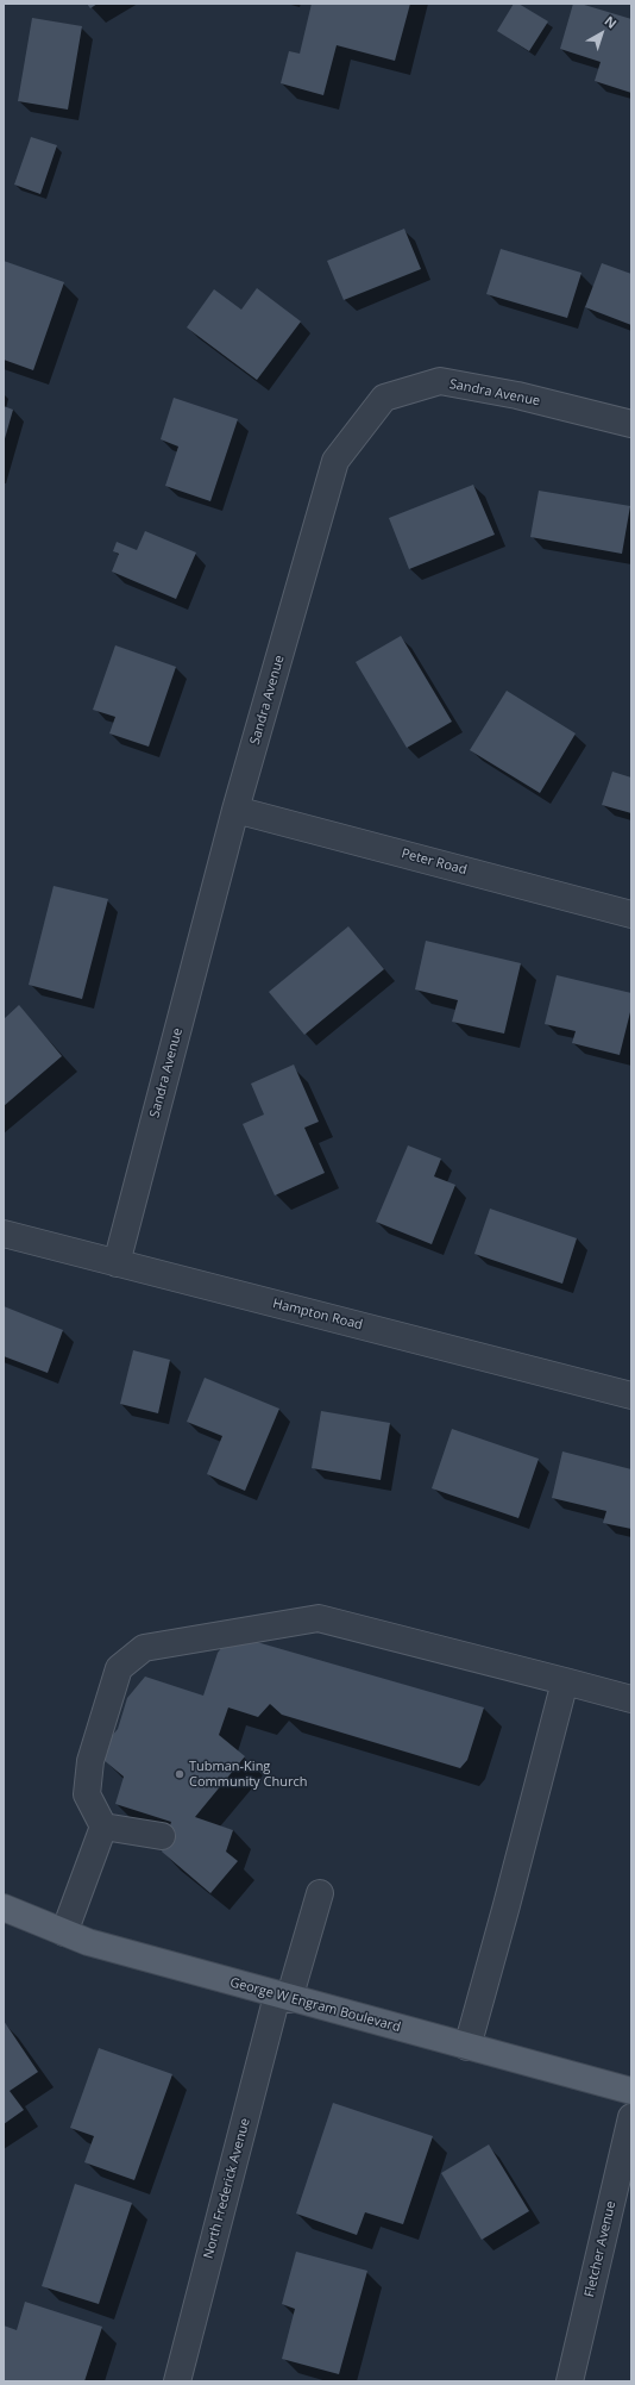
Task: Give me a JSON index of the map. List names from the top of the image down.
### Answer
{
  "streets": {
    "main road": ["George W Engram Boulevard"],
    "street": [
      "Sandra Avenue",
      "Peter Road",
      "Hampton Road",
      "North Frederick Avenue",
      "Fletcher Avenue"
    ]
  },
  "crossings": [
    ["Sandra Avenue", "Peter Road"],
    ["Sandra Avenue", "Hampton Road"],
    ["George W Engram Boulevard", "North Frederick Avenue"]
  ],
  "places": ["Tubman-King Community Church"],
  "north": "top right"
}
